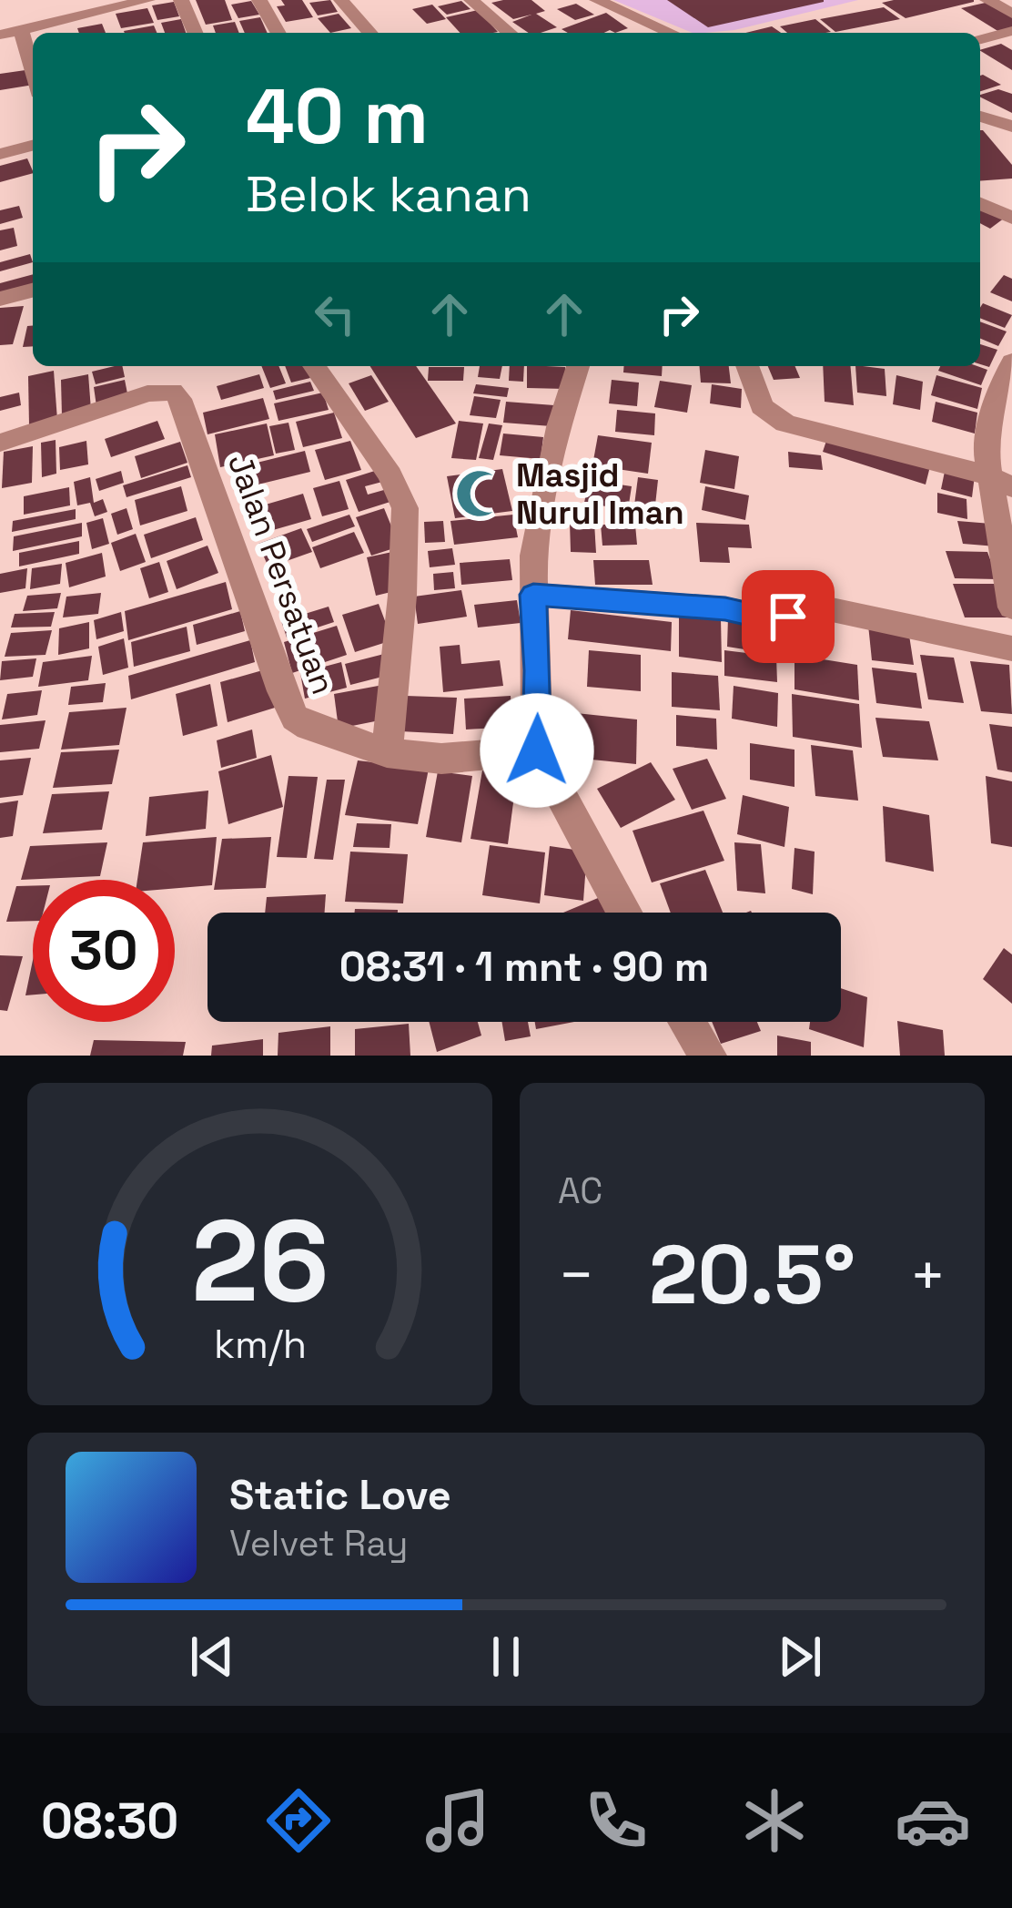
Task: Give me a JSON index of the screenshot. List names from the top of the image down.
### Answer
{
  "streets": {
    "street": ["Jalan Persatuan"]
  },
  "places": {
    "mosque": ["Masjid Nurul Iman"]
  },
  "page": {
    "turn": ["40 m", "Belok kanan"],
    "limit": "30",
    "trip": "08:31 · 1 mnt · 90 m",
    "tile": "AC",
    "heat": ["−", "20.5°", "+"],
    "song": ["Static Love", "Velvet Ray"],
    "tabs": "08:30",
    "gauge": ["26", "km/h"]
  }
}
